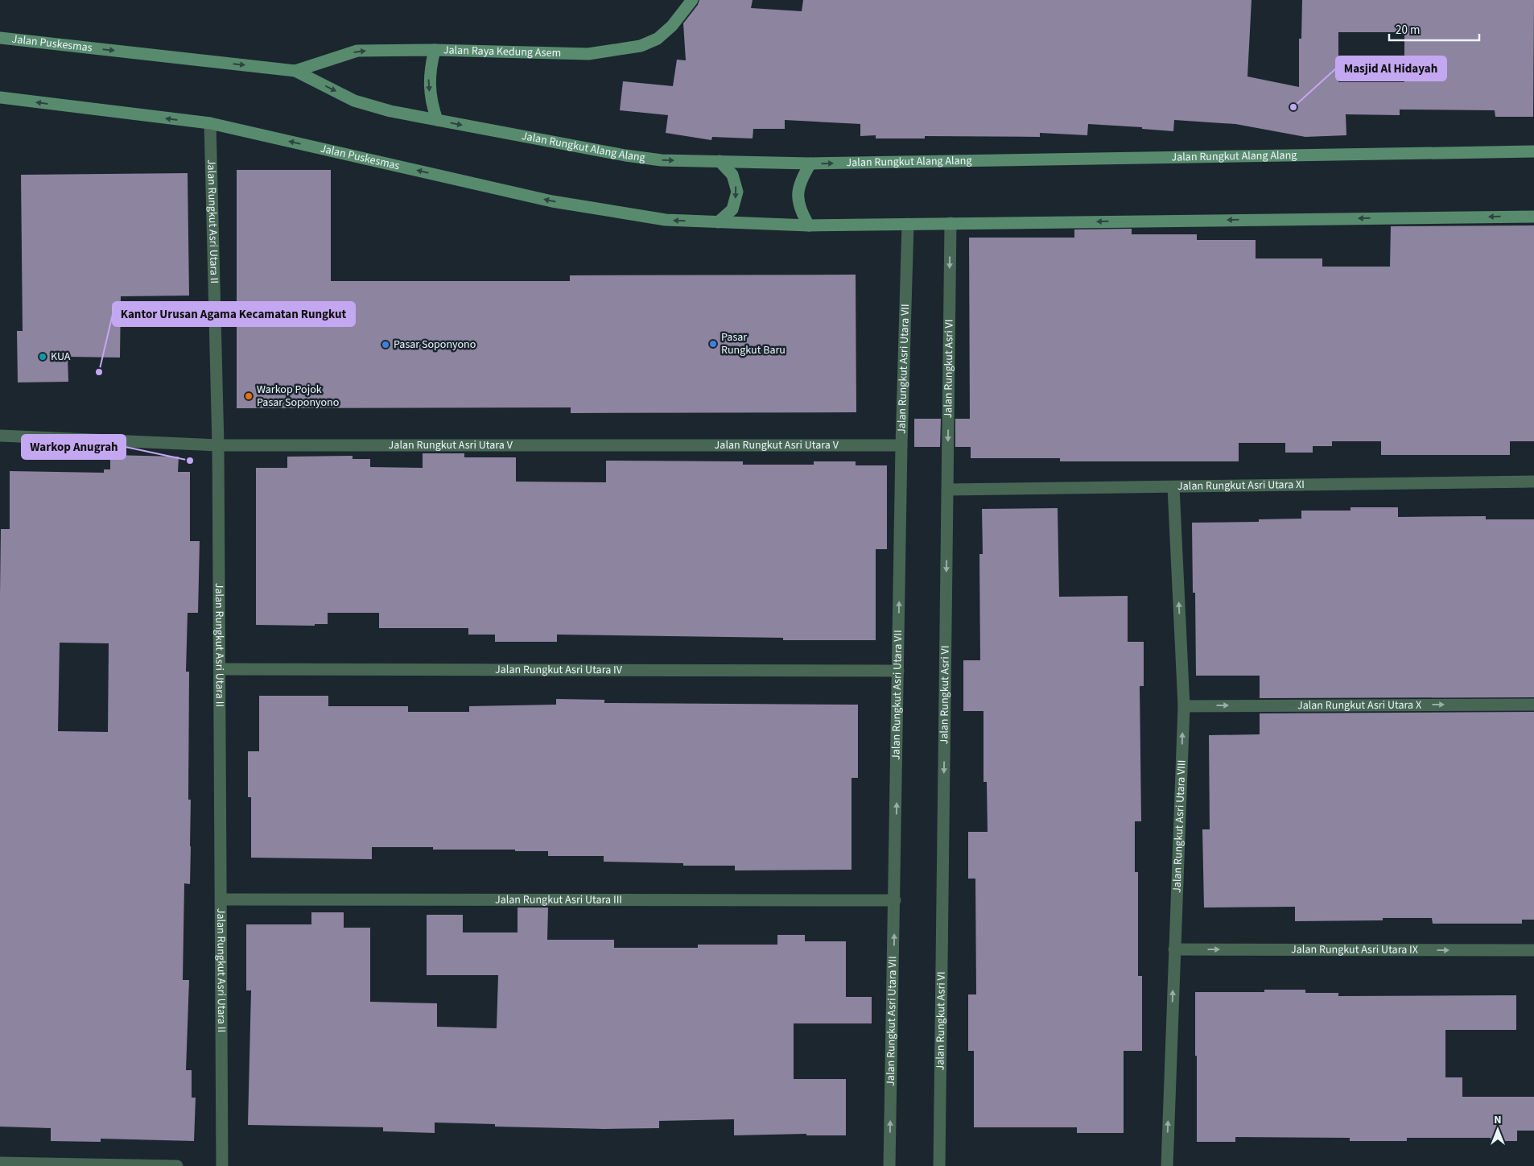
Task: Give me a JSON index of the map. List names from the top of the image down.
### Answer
{
  "streets": {
    "street": [
      "Jalan Puskesmas",
      "Jalan Raya Kedung Asem",
      "Jalan Rungkut Alang Alang",
      "Jalan Rungkut Asri Utara II",
      "Jalan Rungkut Asri Utara VII",
      "Jalan Rungkut Asri VI",
      "Jalan Rungkut Asri Utara V",
      "Jalan Rungkut Asri Utara XI",
      "Jalan Rungkut Asri Utara IV",
      "Jalan Rungkut Asri Utara X",
      "Jalan Rungkut Asri Utara VIII",
      "Jalan Rungkut Asri Utara III",
      "Jalan Rungkut Asri Utara IX"
    ]
  },
  "crossings": [
    ["Jalan Puskesmas", "Jalan Raya Kedung Asem"],
    ["Jalan Puskesmas", "Jalan Rungkut Alang Alang"],
    ["Jalan Puskesmas", "Jalan Rungkut Asri Utara II"],
    ["Jalan Raya Kedung Asem", "Jalan Rungkut Alang Alang"],
    ["Jalan Rungkut Asri Utara II", "Jalan Rungkut Asri Utara V"],
    ["Jalan Rungkut Asri Utara II", "Jalan Rungkut Asri Utara IV"],
    ["Jalan Rungkut Asri Utara II", "Jalan Rungkut Asri Utara III"],
    ["Jalan Rungkut Asri Utara VII", "Jalan Rungkut Asri Utara V"],
    ["Jalan Rungkut Asri Utara VII", "Jalan Rungkut Asri Utara IV"],
    ["Jalan Rungkut Asri Utara VII", "Jalan Rungkut Asri Utara III"],
    ["Jalan Rungkut Asri VI", "Jalan Rungkut Asri Utara XI"],
    ["Jalan Rungkut Asri Utara XI", "Jalan Rungkut Asri Utara VIII"],
    ["Jalan Rungkut Asri Utara X", "Jalan Rungkut Asri Utara VIII"],
    ["Jalan Rungkut Asri Utara VIII", "Jalan Rungkut Asri Utara IX"]
  ],
  "one_way": [
    "Jalan Rungkut Asri Utara VII",
    "Jalan Rungkut Asri VI",
    "Jalan Rungkut Asri Utara X",
    "Jalan Rungkut Asri Utara VIII",
    "Jalan Rungkut Asri Utara IX"
  ],
  "places": [
    "Masjid Al Hidayah",
    "Pasar Rungkut Baru",
    "Pasar Soponyono",
    "KUA",
    "Kantor Urusan Agama Kecamatan Rungkut",
    "Warkop Pojok Pasar Soponyono",
    "Warkop Anugrah"
  ],
  "scale_bar": "20 m",
  "north": "top"
}
